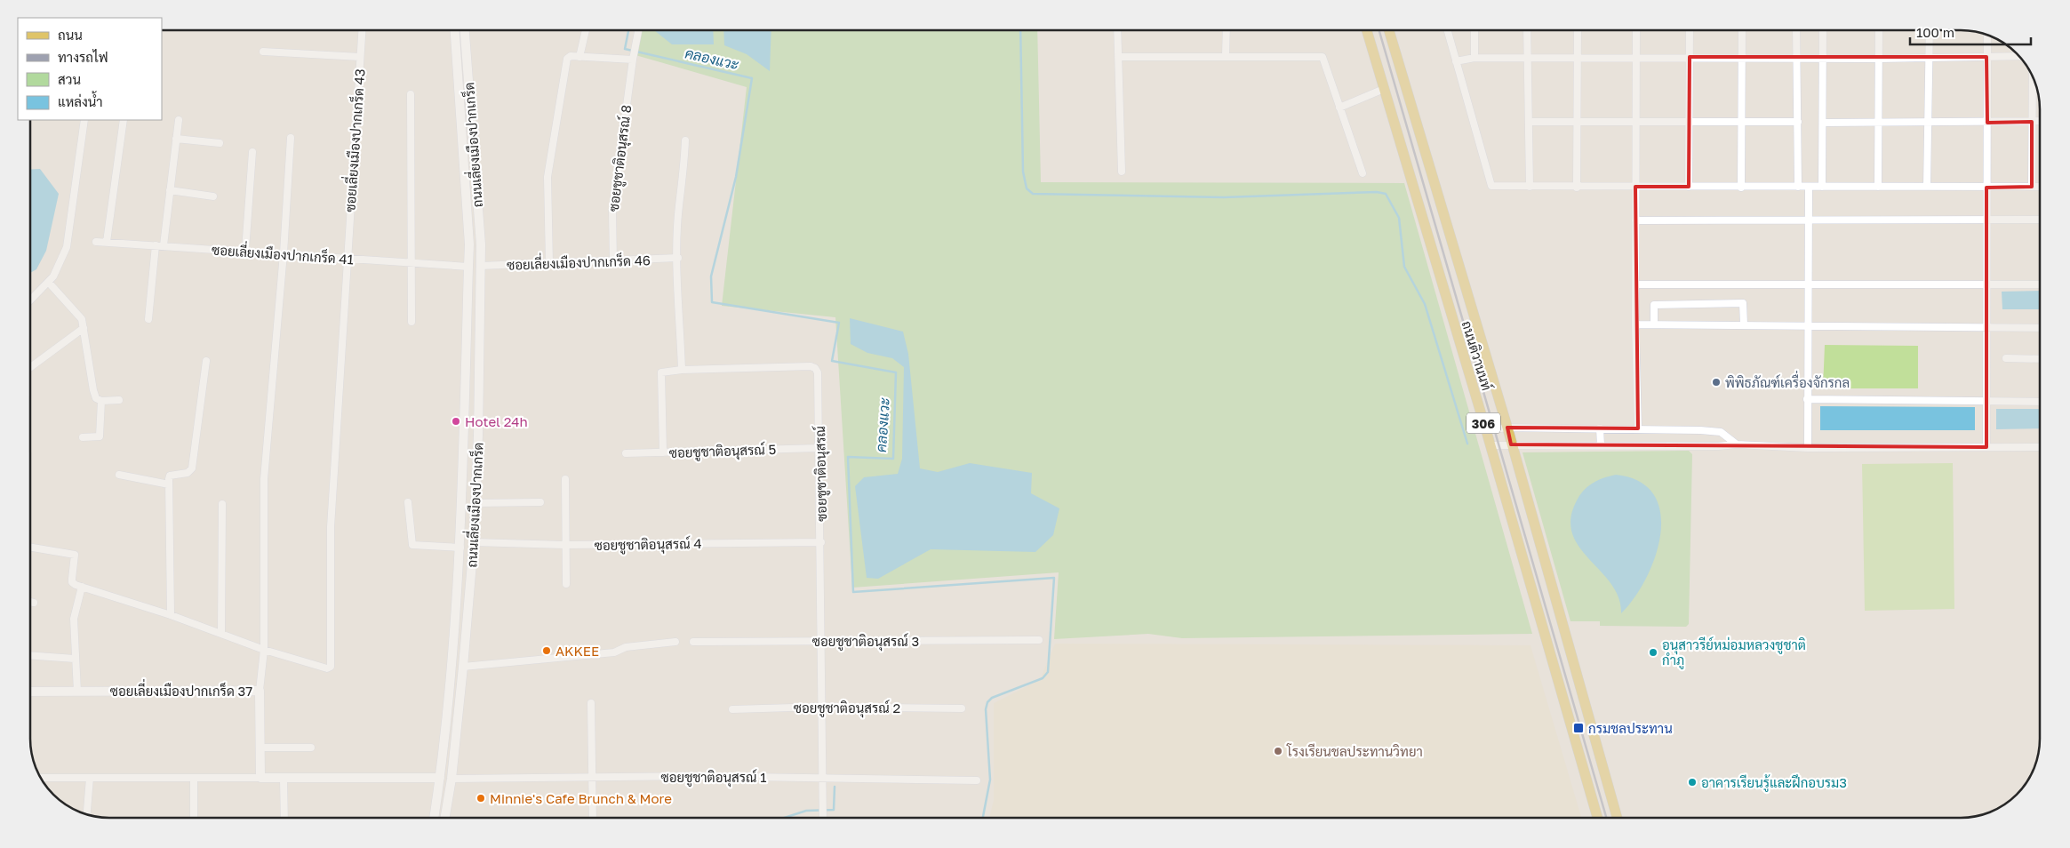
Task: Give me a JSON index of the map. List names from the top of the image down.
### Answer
{
  "streets": {
    "main road": [
      "ถนนเลี่ยงเมืองปากเกร็ด",
      "ถนนติวานนท์",
      "306",
      "ซอยเลี่ยงเมืองปากเกร็ด 37"
    ],
    "street": [
      "ซอยเลี่ยงเมืองปากเกร็ด 43",
      "ซอยชูชาติอนุสรณ์ 8",
      "ซอยเลี่ยงเมืองปากเกร็ด 41",
      "ซอยเลี่ยงเมืองปากเกร็ด 46",
      "ซอยชูชาติอนุสรณ์ 5",
      "ซอยชูชาติอนุสรณ์",
      "ซอยชูชาติอนุสรณ์ 4",
      "ซอยชูชาติอนุสรณ์ 3",
      "ซอยชูชาติอนุสรณ์ 2",
      "ซอยชูชาติอนุสรณ์ 1"
    ]
  },
  "crossings": [
    ["ซอยเลี่ยงเมืองปากเกร็ด 43", "ซอยเลี่ยงเมืองปากเกร็ด 41"],
    ["ถนนเลี่ยงเมืองปากเกร็ด", "ซอยเลี่ยงเมืองปากเกร็ด 41"],
    ["ถนนเลี่ยงเมืองปากเกร็ด", "ซอยเลี่ยงเมืองปากเกร็ด 46"],
    ["ถนนเลี่ยงเมืองปากเกร็ด", "ซอยชูชาติอนุสรณ์ 4"],
    ["ถนนเลี่ยงเมืองปากเกร็ด", "ซอยชูชาติอนุสรณ์ 1"],
    ["ซอยชูชาติอนุสรณ์ 8", "ซอยเลี่ยงเมืองปากเกร็ด 46"],
    ["ซอยชูชาติอนุสรณ์ 5", "ซอยชูชาติอนุสรณ์"],
    ["ซอยชูชาติอนุสรณ์", "ซอยชูชาติอนุสรณ์ 4"],
    ["ซอยชูชาติอนุสรณ์", "ซอยชูชาติอนุสรณ์ 3"],
    ["ซอยชูชาติอนุสรณ์", "ซอยชูชาติอนุสรณ์ 2"],
    ["ซอยชูชาติอนุสรณ์", "ซอยชูชาติอนุสรณ์ 1"]
  ],
  "water": ["คลองแวะ"],
  "places": {
    "other": [
      "พิพิธภัณฑ์เครื่องจักรกล",
      "Hotel 24h",
      "AKKEE",
      "อนุสาวรีย์หม่อมหลวงชูชาติ กำภู",
      "โรงเรียนชลประทานวิทยา",
      "อาคารเรียนรู้และฝึกอบรม3",
      "Minnie's Cafe Brunch & More"
    ],
    "transit": ["กรมชลประทาน"]
  },
  "legend": [
    "ถนน",
    "ทางรถไฟ",
    "สวน",
    "แหล่งน้ำ"
  ],
  "scale_bar": "100 m"
}
